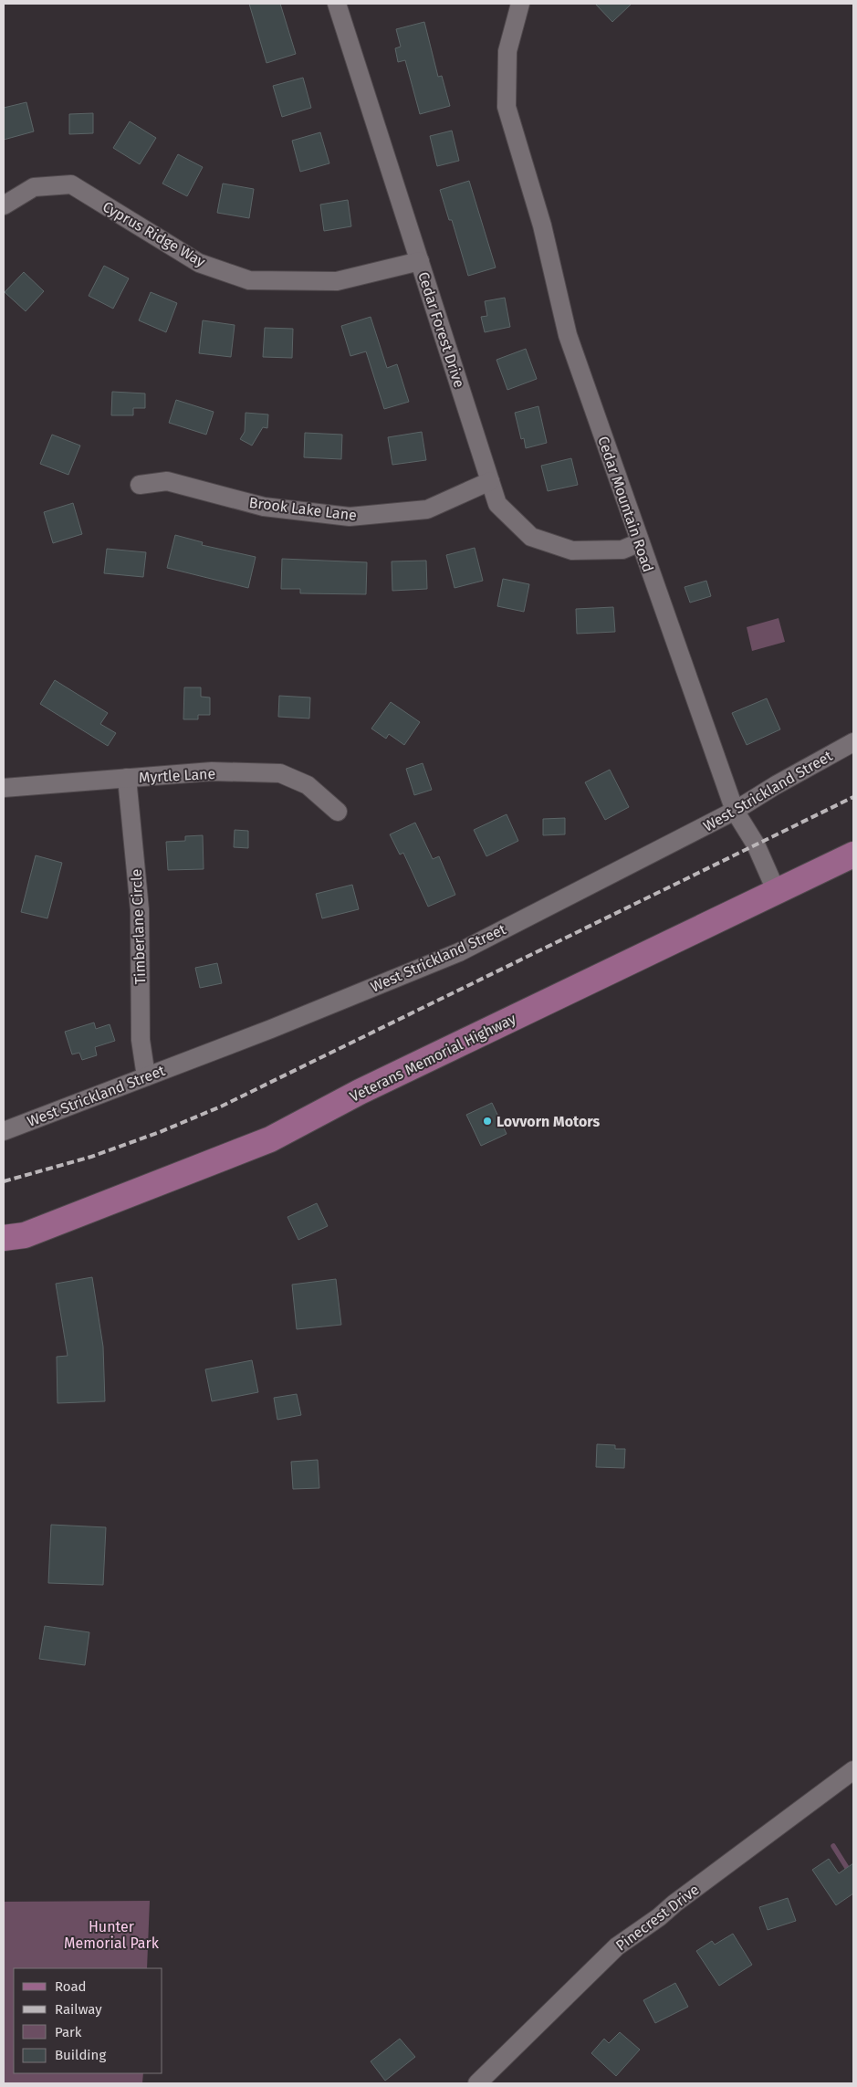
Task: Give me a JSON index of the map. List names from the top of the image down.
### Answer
{
  "streets": {
    "main road": ["Veterans Memorial Highway"],
    "street": [
      "Cyprus Ridge Way",
      "Cedar Forest Drive",
      "Cedar Mountain Road",
      "Brook Lake Lane",
      "Myrtle Lane",
      "West Strickland Street",
      "Timberlane Circle",
      "Pinecrest Drive"
    ]
  },
  "crossings": [
    ["Cyprus Ridge Way", "Cedar Forest Drive"],
    ["Cedar Forest Drive", "Cedar Mountain Road"],
    ["Cedar Forest Drive", "Brook Lake Lane"],
    ["Cedar Mountain Road", "West Strickland Street"],
    ["Cedar Mountain Road", "Veterans Memorial Highway"],
    ["Myrtle Lane", "Timberlane Circle"],
    ["West Strickland Street", "Timberlane Circle"]
  ],
  "parks": ["Hunter Memorial Park"],
  "places": ["Lovvorn Motors"],
  "legend": [
    "Road",
    "Railway",
    "Park",
    "Building"
  ]
}
